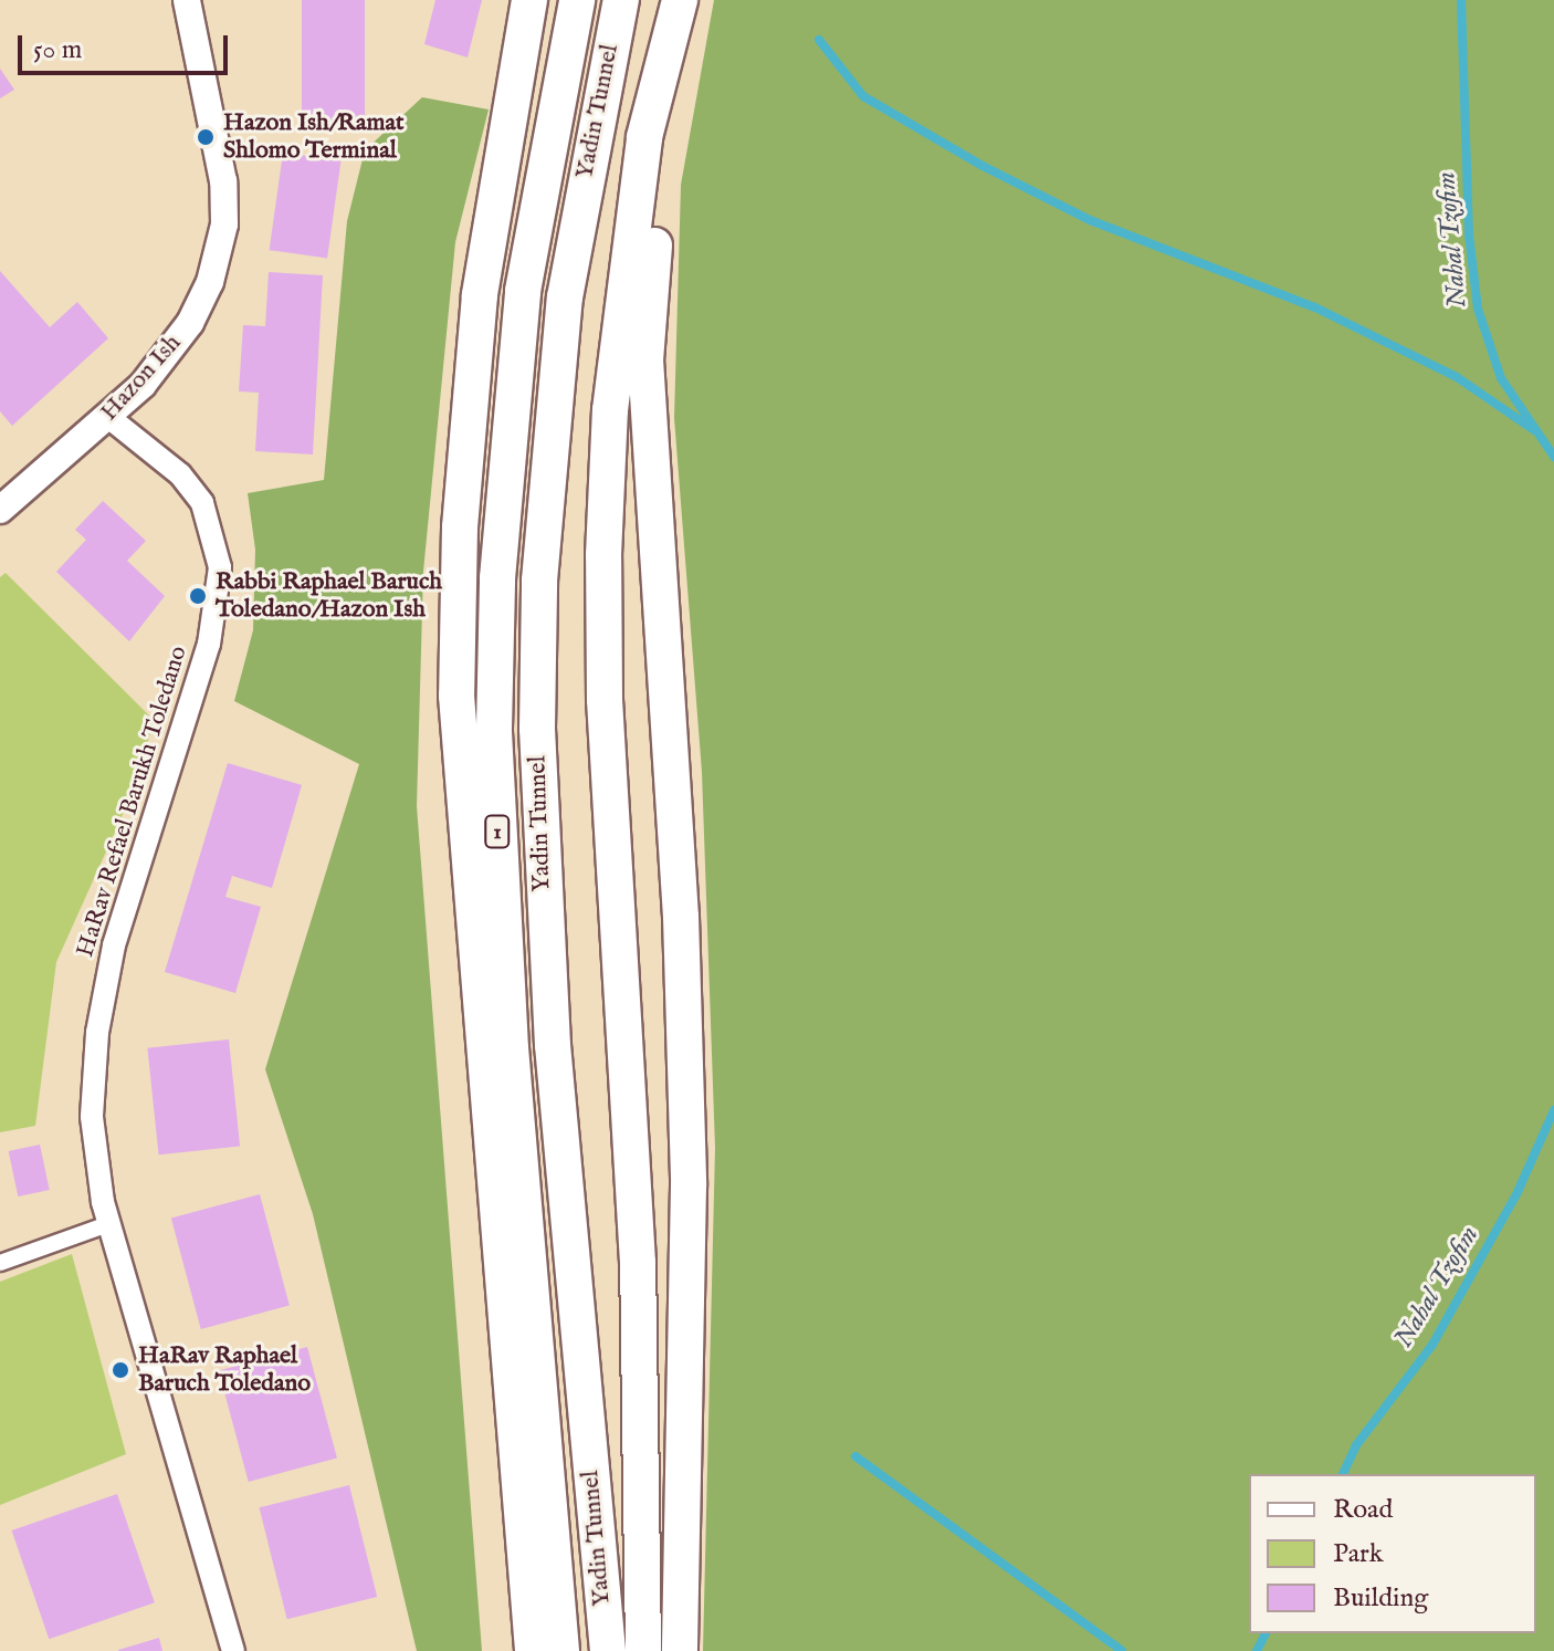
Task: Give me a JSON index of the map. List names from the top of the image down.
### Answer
{
  "streets": {
    "highway": ["Yadin Tunnel", "1"],
    "street": ["Hazon Ish", "HaRav Refael Barukh Toledano"]
  },
  "crossings": [
    ["Hazon Ish", "HaRav Refael Barukh Toledano"]
  ],
  "water": ["Nahal Tzofim"],
  "places": ["Hazon Ish/Ramat Shlomo Terminal", "Rabbi Raphael Baruch Toledano/Hazon Ish", "HaRav Raphael Baruch Toledano"],
  "legend": ["Road", "Park", "Building"],
  "scale_bar": "50 m"
}
